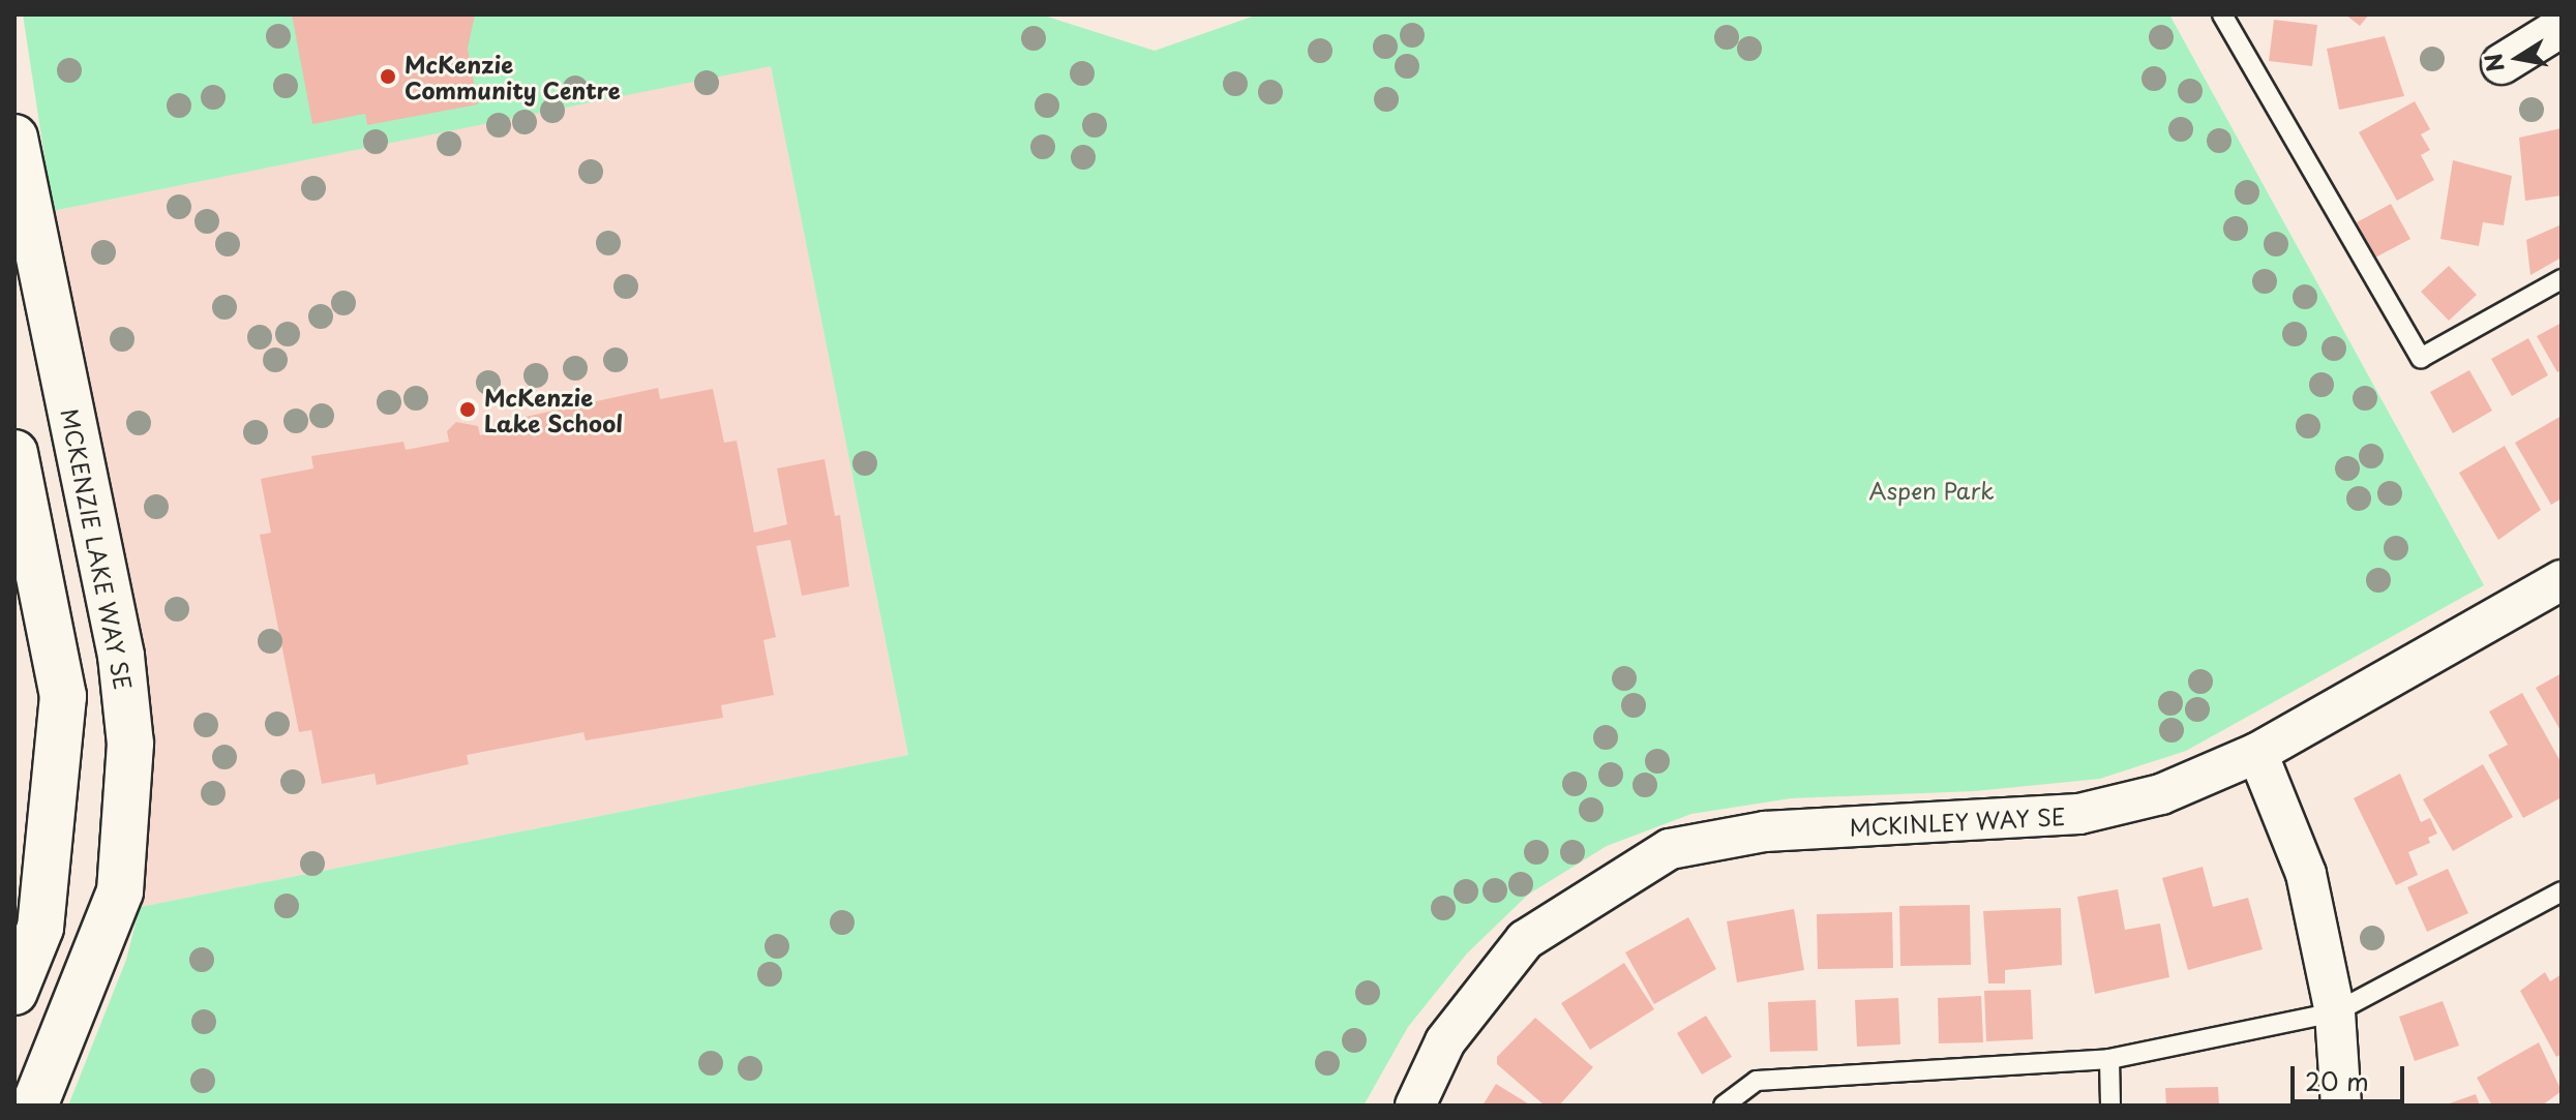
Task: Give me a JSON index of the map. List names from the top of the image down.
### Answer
{
  "streets": {
    "street": ["MCKENZIE LAKE WAY SE", "MCKINLEY WAY SE"]
  },
  "parks": ["Aspen Park"],
  "places": ["McKenzie Community Centre", "McKenzie Lake School"],
  "scale_bar": "20 m",
  "north": "left"
}
